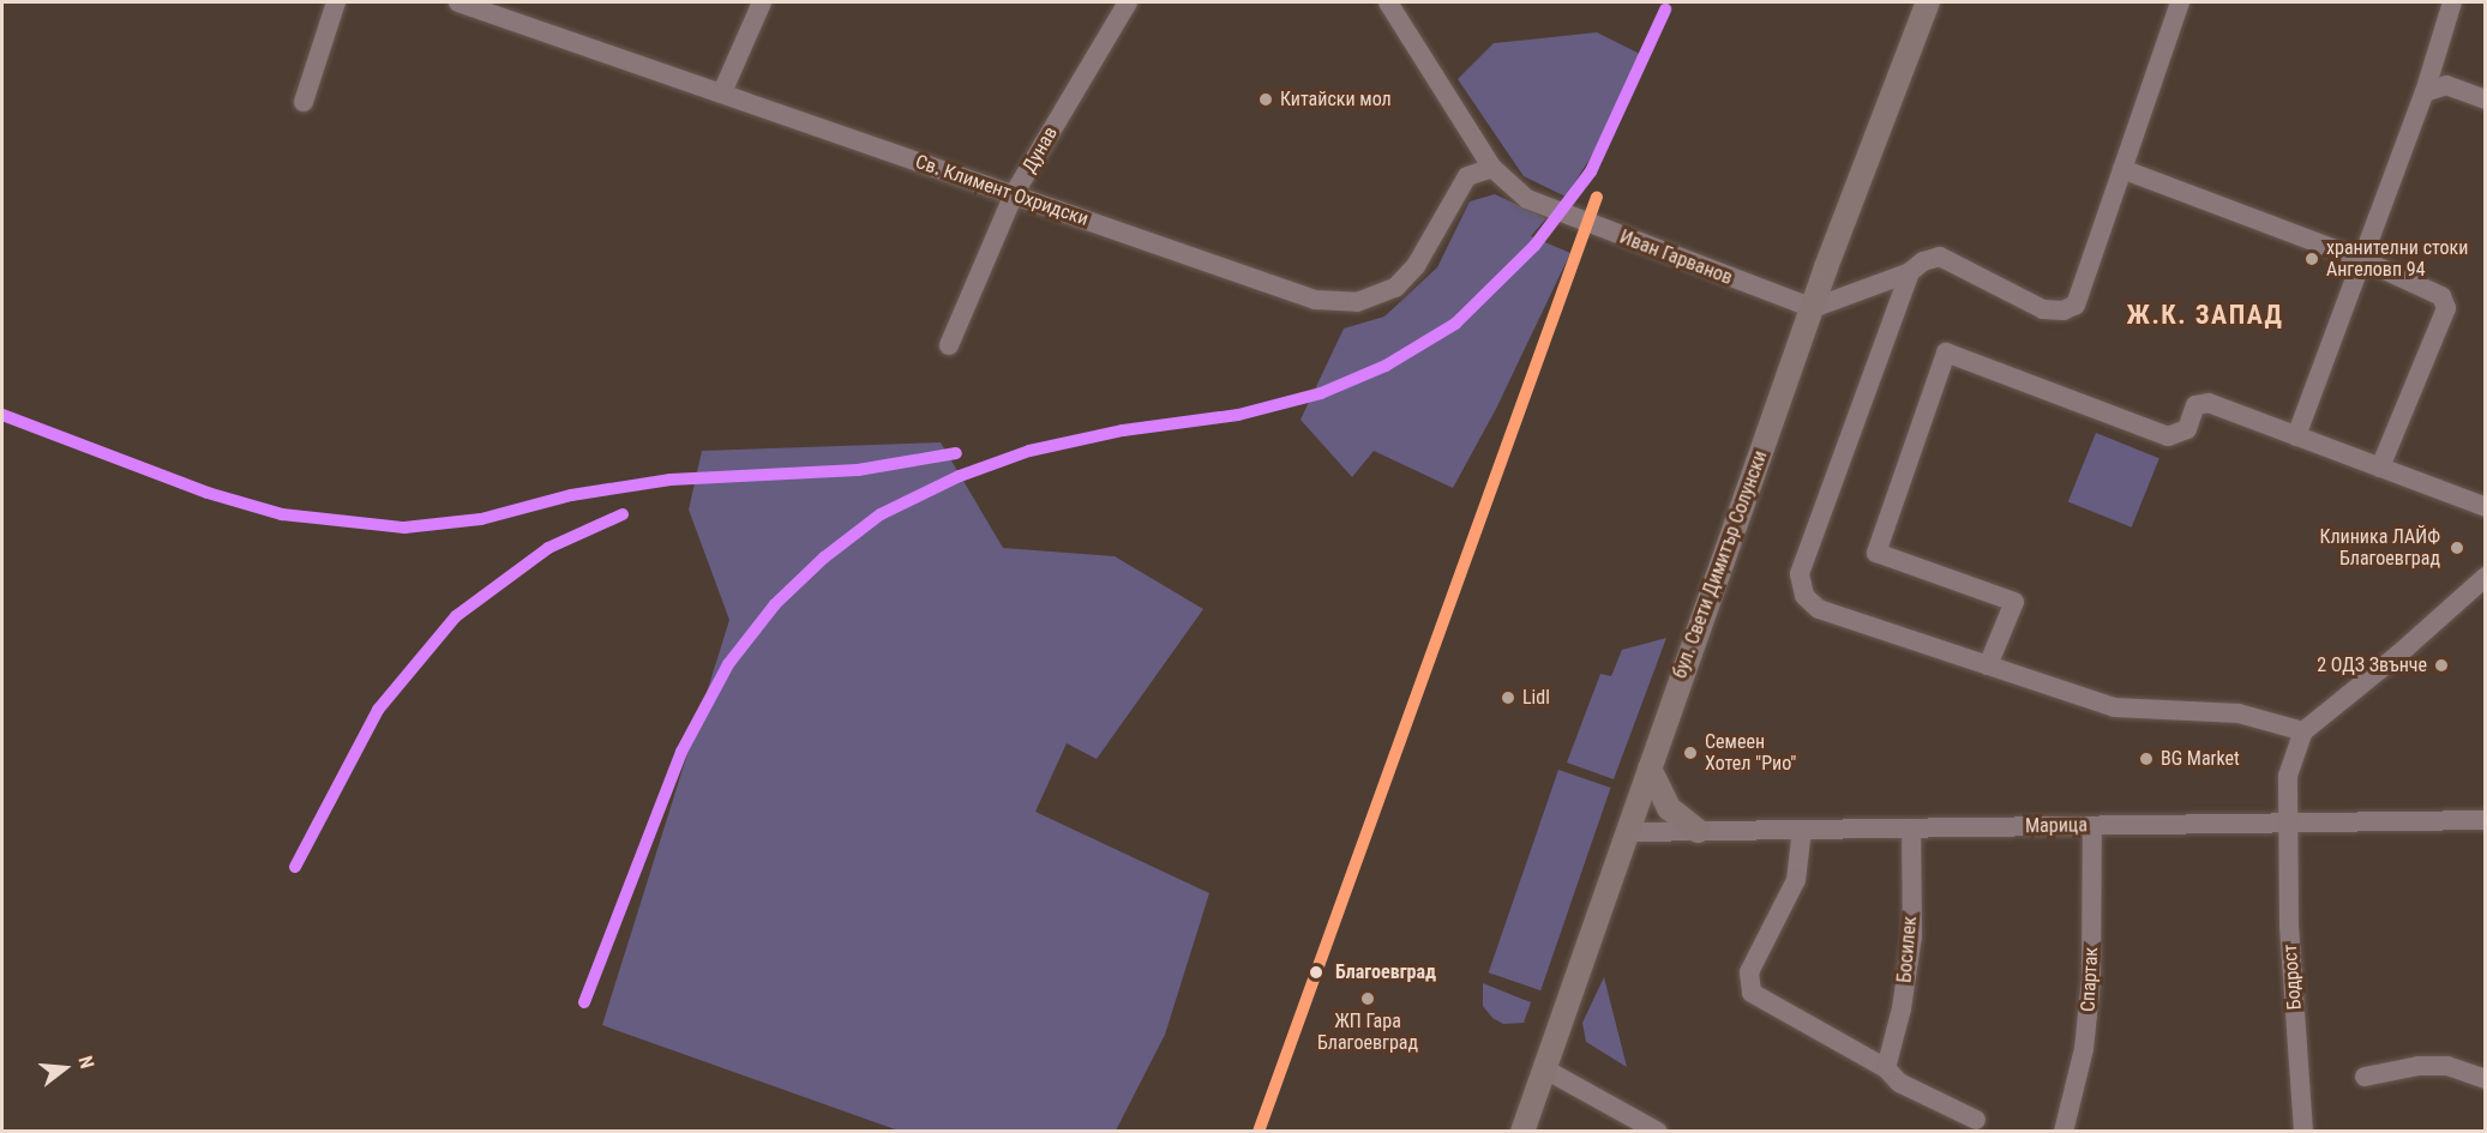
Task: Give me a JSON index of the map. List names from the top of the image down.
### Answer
{
  "streets": {
    "main road": ["бул. Свети Димитър Солунски"],
    "street": [
      "Дунав",
      "Св. Климент Охридски",
      "Иван Гарванов",
      "Марица",
      "Босилек",
      "Бодрост",
      "Спартак"
    ]
  },
  "crossings": [
    ["Дунав", "Св. Климент Охридски"],
    ["Св. Климент Охридски", "Иван Гарванов"],
    ["Иван Гарванов", "бул. Свети Димитър Солунски"],
    ["бул. Свети Димитър Солунски", "Марица"],
    ["Марица", "Босилек"],
    ["Марица", "Бодрост"],
    ["Марица", "Спартак"]
  ],
  "districts": ["Ж.К. ЗАПАД"],
  "places": [
    "Китайски мол",
    "хранителни стоки Ангеловп 94",
    "Клиника ЛАЙФ Благоевград",
    "2 ОДЗ Звънче",
    "Lidl",
    "Семеен Хотел \"Рио\"",
    "BG Market",
    "Благоевград",
    "ЖП Гара Благоевград"
  ],
  "north": "right"
}
